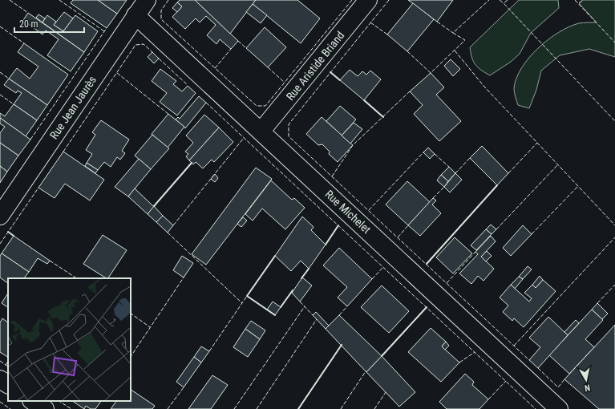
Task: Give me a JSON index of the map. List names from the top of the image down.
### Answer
{
  "streets": {
    "street": ["Rue Aristide Briand", "Rue Jean Jaurès", "Rue Michelet"]
  },
  "crossings": [
    ["Rue Aristide Briand", "Rue Michelet"],
    ["Rue Jean Jaurès", "Rue Michelet"]
  ],
  "scale_bar": "20 m",
  "north": "bottom"
}
